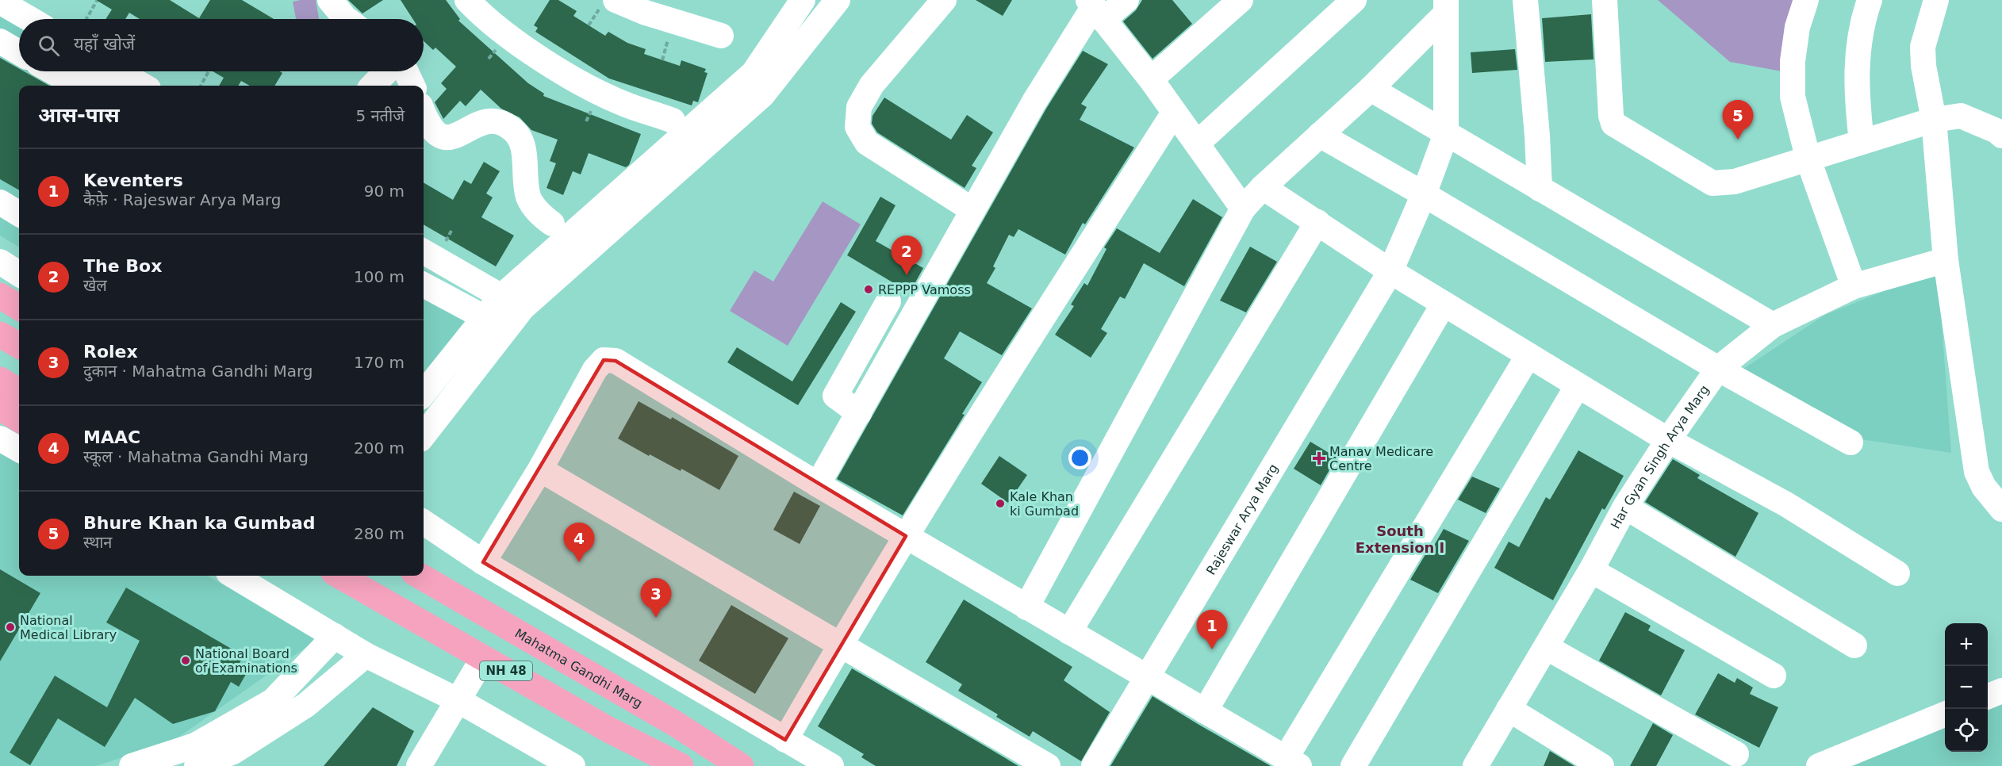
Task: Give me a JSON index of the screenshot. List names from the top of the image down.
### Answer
{
  "streets": {
    "main road": ["Mahatma Gandhi Marg", "NH 48"],
    "street": ["Har Gyan Singh Arya Marg", "Rajeswar Arya Marg"]
  },
  "districts": ["South Extension I"],
  "places": {
    "other": [
      "REPPP Vamoss",
      "Kale Khan ki Gumbad",
      "National Medical Library",
      "National Board of Examinations"
    ],
    "health": ["Manav Medicare Centre"]
  },
  "page": {
    "search": "यहाँ खोजें",
    "heading": ["आस-पास", "5 नतीजे"],
    "pins": [
      "5",
      "2",
      "4",
      "3",
      "1"
    ],
    "list": [
      {
        "mark": "1",
        "name": "Keventers",
        "note": "कैफ़े · Rajeswar Arya Marg",
        "value": "90 m"
      },
      {
        "mark": "2",
        "name": "The Box",
        "note": "खेल",
        "value": "100 m"
      },
      {
        "mark": "3",
        "name": "Rolex",
        "note": "दुकान · Mahatma Gandhi Marg",
        "value": "170 m"
      },
      {
        "mark": "4",
        "name": "MAAC",
        "note": "स्कूल · Mahatma Gandhi Marg",
        "value": "200 m"
      },
      {
        "mark": "5",
        "name": "Bhure Khan ka Gumbad",
        "note": "स्थान",
        "value": "280 m"
      }
    ],
    "map_buttons": ["+", "−"]
  }
}
